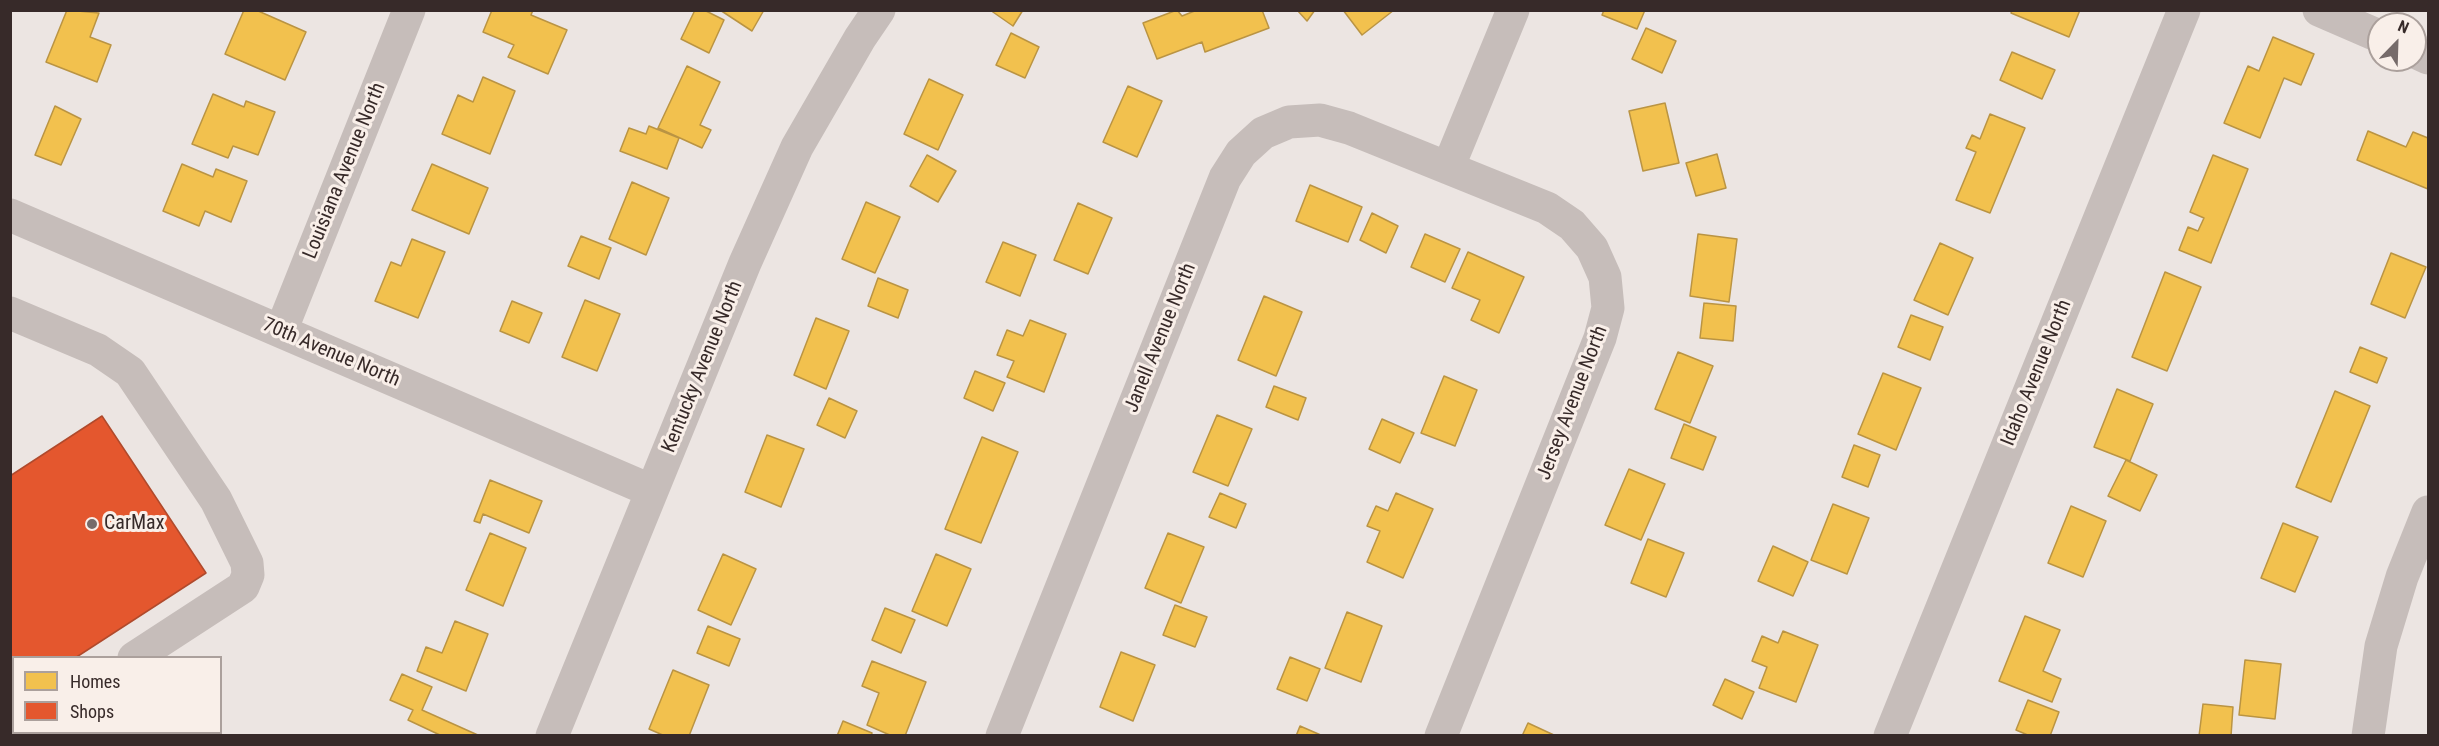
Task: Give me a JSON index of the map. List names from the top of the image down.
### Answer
{
  "streets": {
    "street": [
      "Louisiana Avenue North",
      "Janell Avenue North",
      "70th Avenue North",
      "Kentucky Avenue North",
      "Idaho Avenue North",
      "Jersey Avenue North"
    ]
  },
  "crossings": [
    ["Louisiana Avenue North", "70th Avenue North"],
    ["Janell Avenue North", "Jersey Avenue North"],
    ["70th Avenue North", "Kentucky Avenue North"]
  ],
  "places": ["CarMax"],
  "legend": ["Homes", "Shops"],
  "north": "top right"
}
